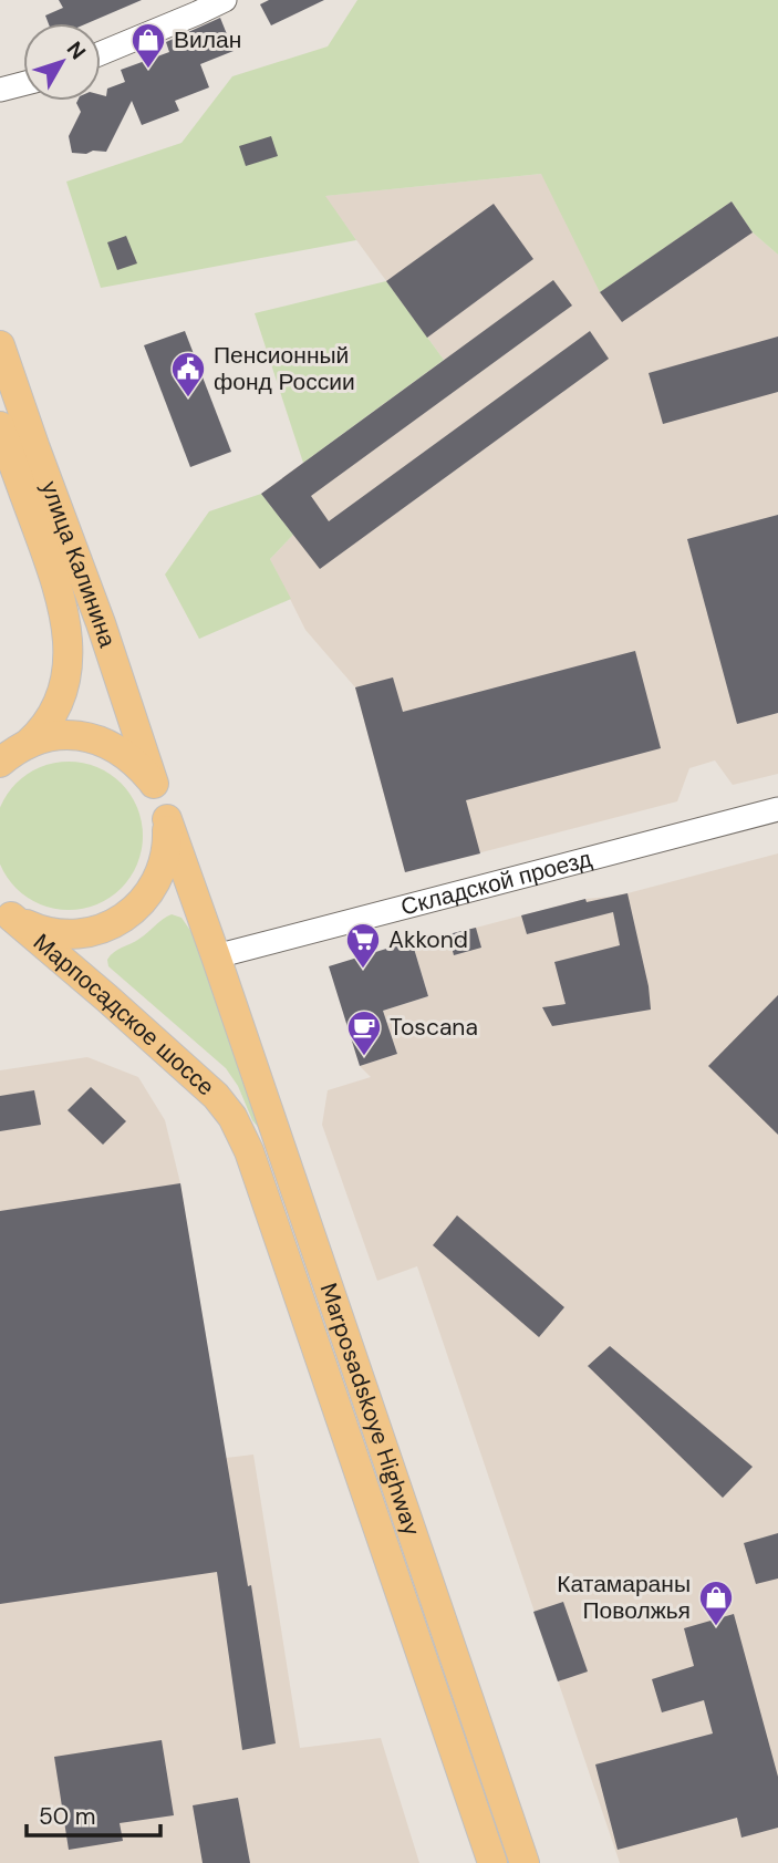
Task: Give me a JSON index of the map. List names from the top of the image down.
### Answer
{
  "streets": {
    "main road": ["улица Калинина", "Марпосадское шоссе", "Marposadskoye Highway"],
    "street": ["Складской проезд"]
  },
  "crossings": [
    ["Складской проезд", "Marposadskoye Highway"]
  ],
  "places": {
    "shop": ["Вилан", "Катамараны Поволжья"],
    "public building": ["Пенсионный фонд России"],
    "supermarket": ["Akkond"],
    "cafe": ["Toscana"]
  },
  "scale_bar": "50 m",
  "north": "top right"
}
